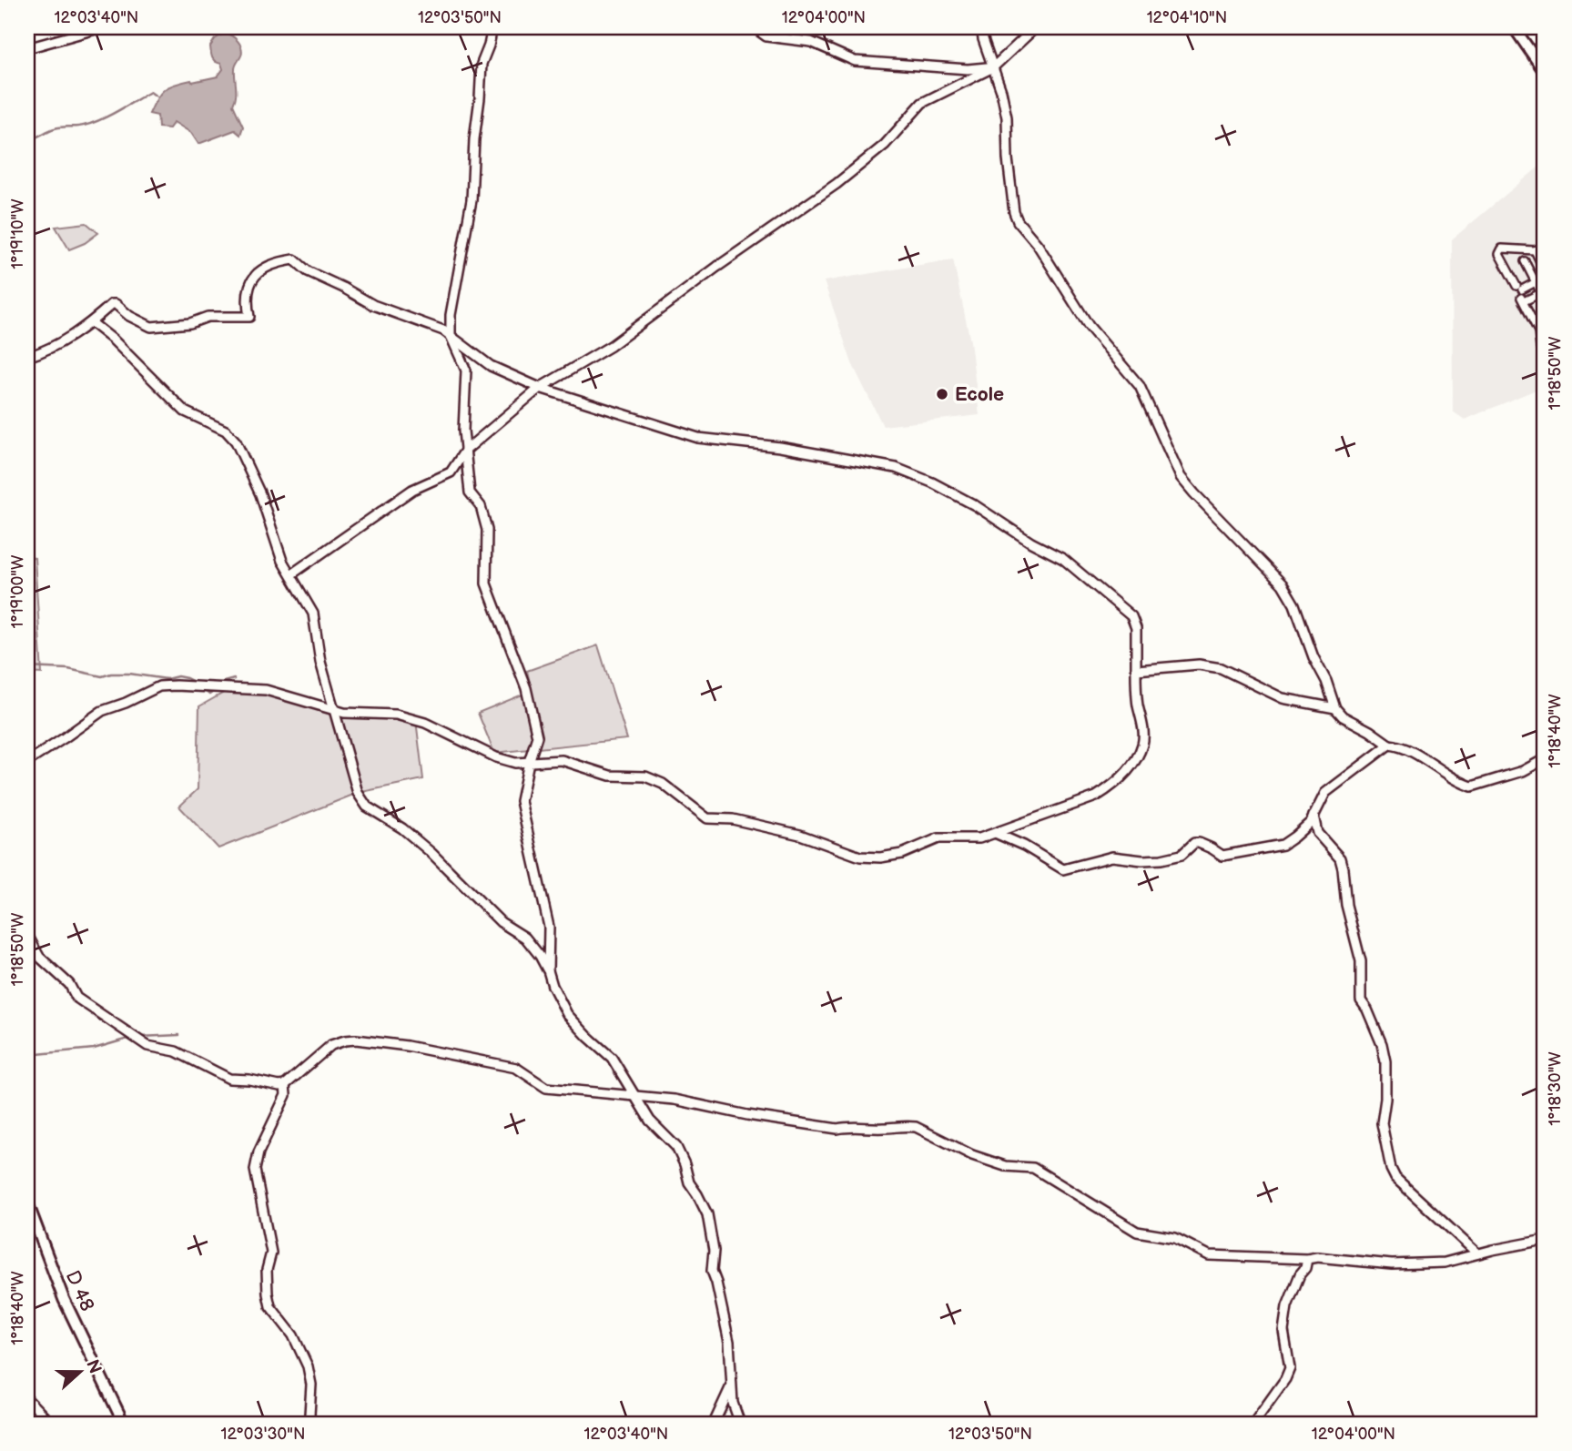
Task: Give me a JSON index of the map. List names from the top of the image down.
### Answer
{
  "streets": {
    "street": ["D 48"]
  },
  "places": ["Ecole"],
  "north": "right",
  "coordinates": [
    "12°03'40\"N",
    "12°03'50\"N",
    "12°04'00\"N",
    "12°04'10\"N",
    "1°19'10\"W",
    "1°18'50\"W",
    "1°19'00\"W",
    "1°18'40\"W",
    "1°18'30\"W",
    "12°03'30\"N"
  ]
}
